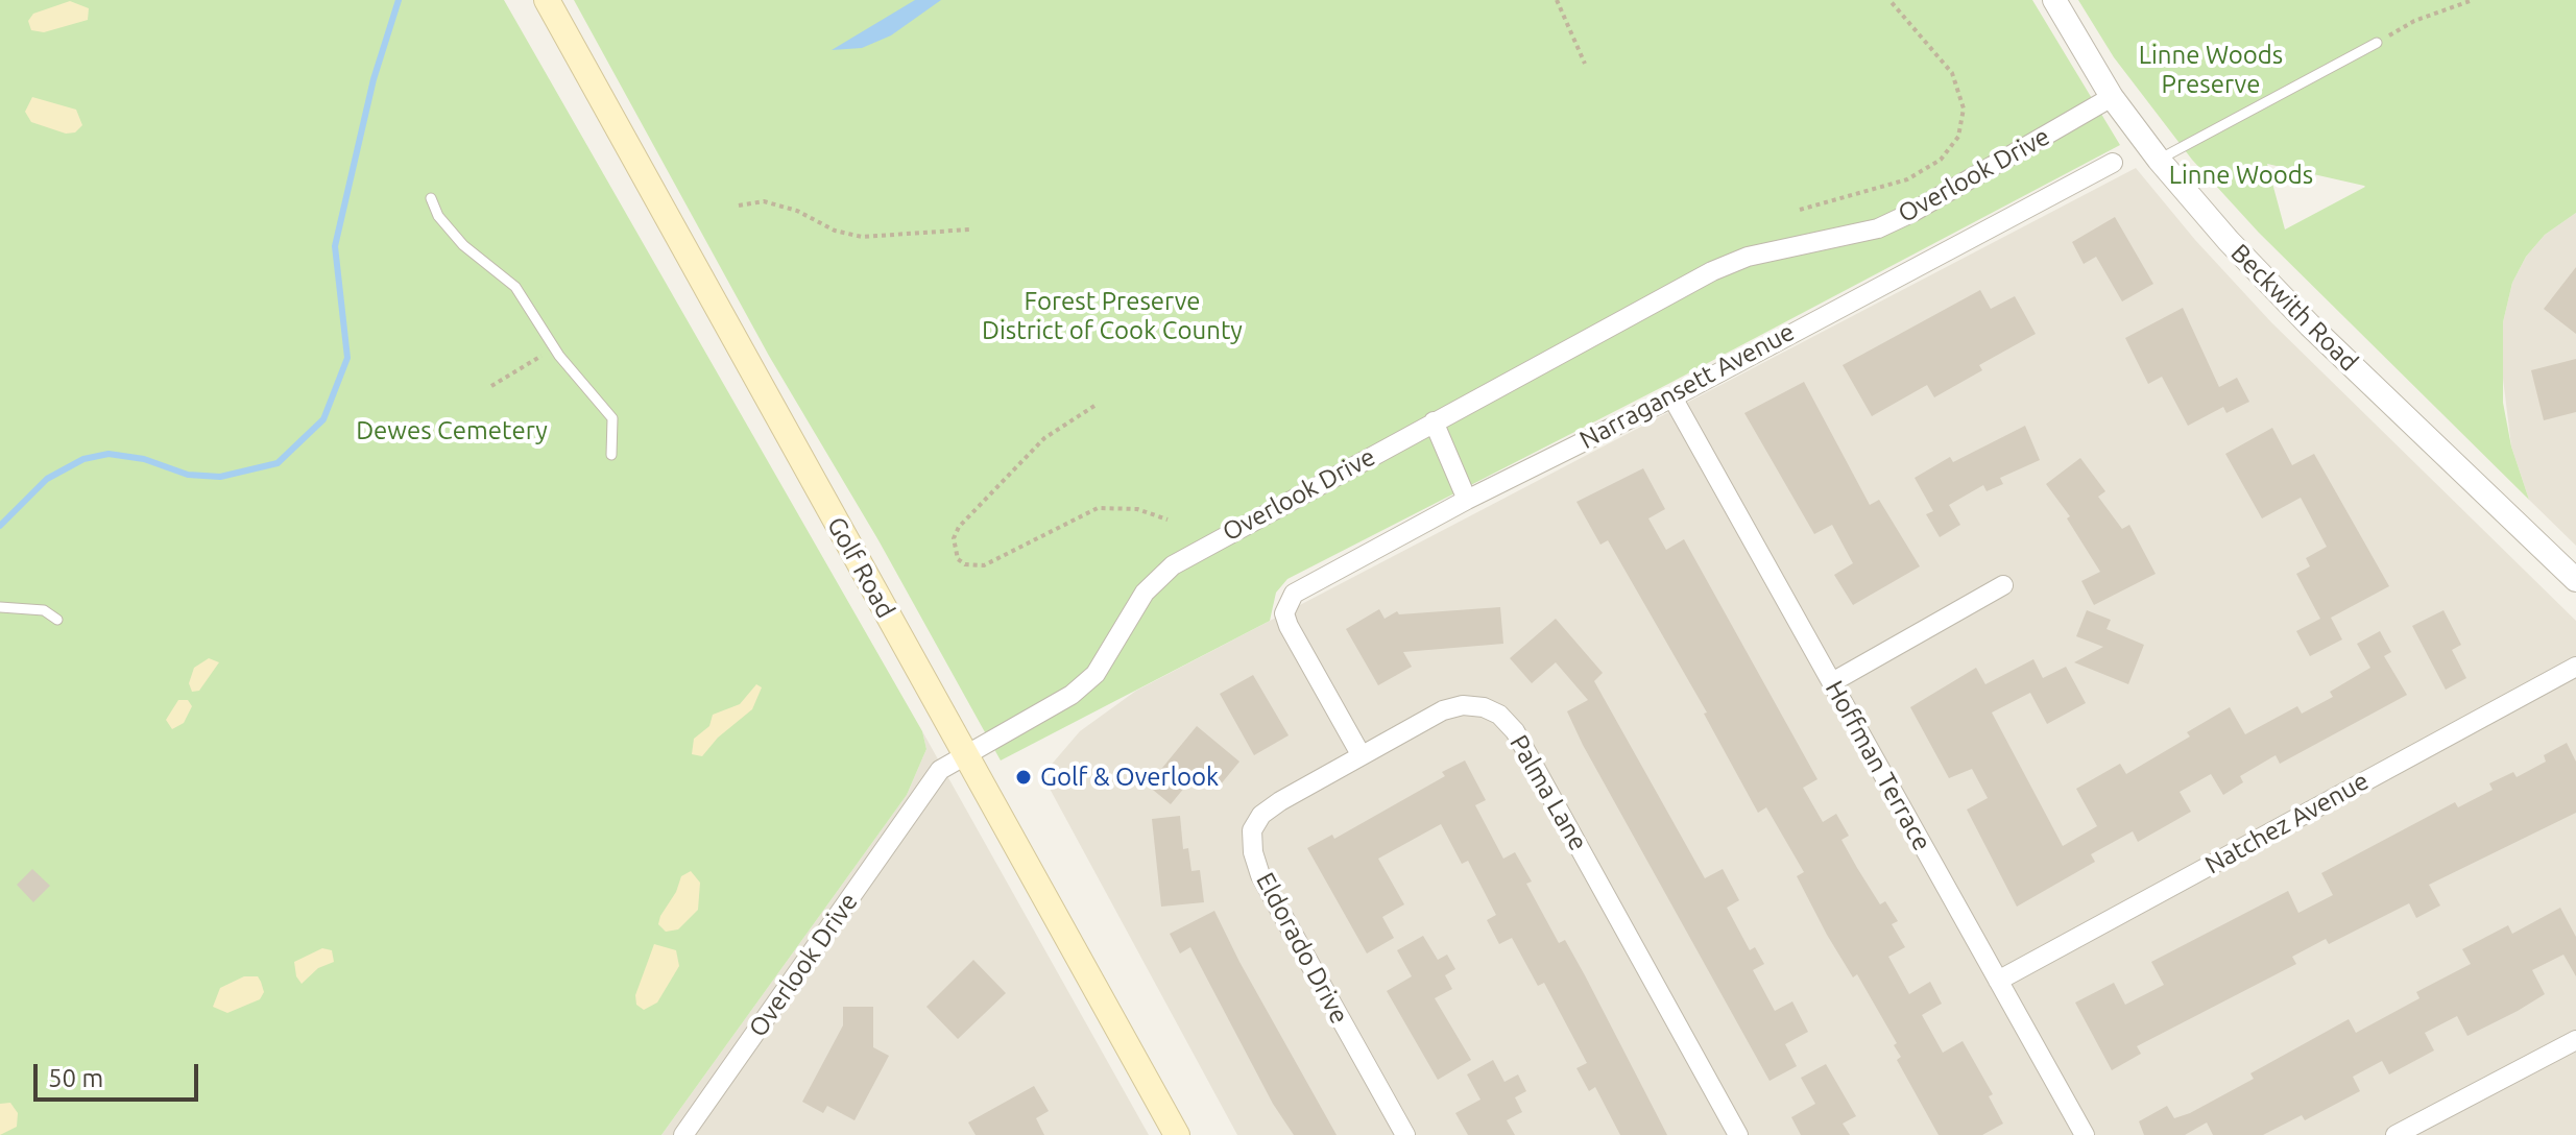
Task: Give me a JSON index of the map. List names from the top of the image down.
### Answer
{
  "streets": {
    "main road": ["Golf Road"],
    "street": [
      "Overlook Drive",
      "Beckwith Road",
      "Narragansett Avenue",
      "Hoffman Terrace",
      "Palma Lane",
      "Natchez Avenue",
      "Eldorado Drive"
    ]
  },
  "crossings": [
    ["Overlook Drive", "Beckwith Road"],
    ["Overlook Drive", "Golf Road"],
    ["Narragansett Avenue", "Hoffman Terrace"],
    ["Narragansett Avenue", "Palma Lane"],
    ["Narragansett Avenue", "Eldorado Drive"],
    ["Hoffman Terrace", "Natchez Avenue"],
    ["Palma Lane", "Eldorado Drive"]
  ],
  "parks": [
    "Linne Woods Preserve",
    "Linne Woods",
    "Forest Preserve District of Cook County",
    "Dewes Cemetery"
  ],
  "places": ["Golf & Overlook"],
  "scale_bar": "50 m"
}
